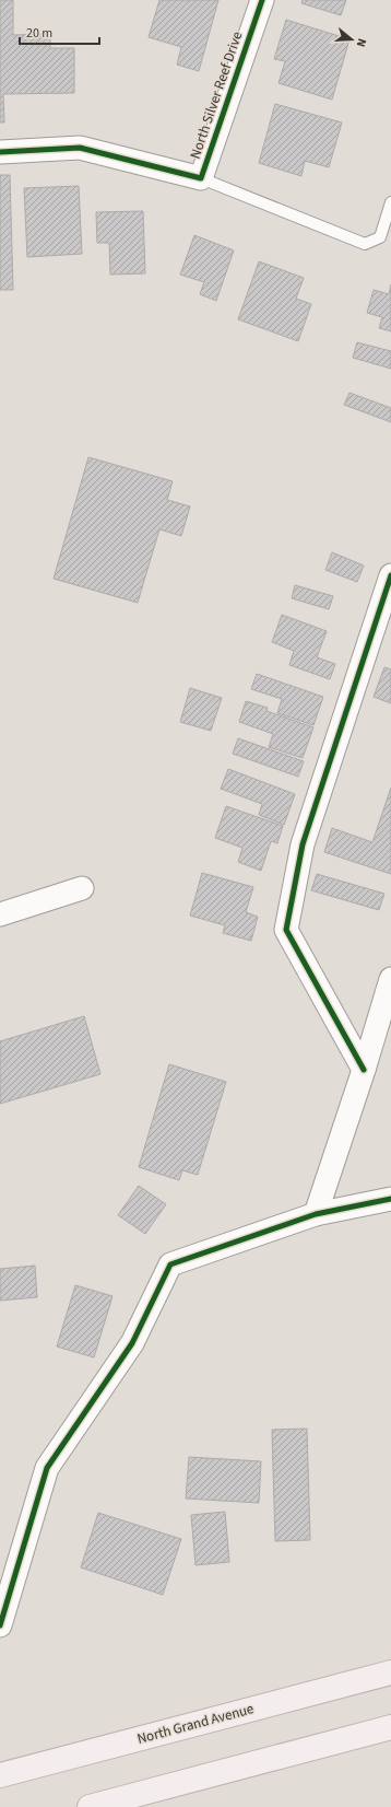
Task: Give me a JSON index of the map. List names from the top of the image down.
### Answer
{
  "streets": {
    "main road": ["North Grand Avenue"],
    "street": ["North Silver Reef Drive"]
  },
  "scale_bar": "20 m",
  "north": "right"
}
